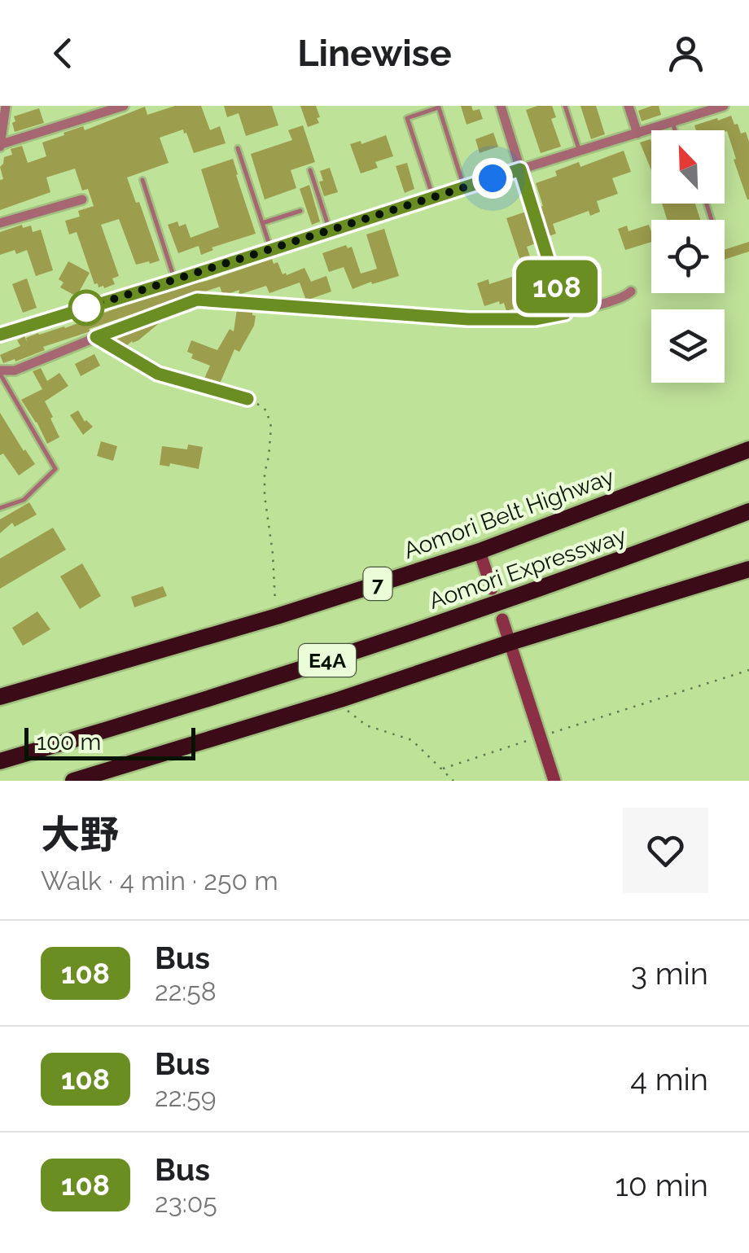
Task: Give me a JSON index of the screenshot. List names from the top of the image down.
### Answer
{
  "streets": {
    "highway": [
      "Aomori Belt Highway",
      "Aomori Expressway",
      "7",
      "E4A"
    ]
  },
  "lines": ["bus line 108"],
  "scale_bar": "100 m",
  "north": "top left",
  "page": {
    "header": "Linewise",
    "on_map": "108",
    "scale": "100 m",
    "heading": ["大野", "Walk · 4 min · 250 m"],
    "list": [
      {
        "mark": "108",
        "name": "Bus",
        "note": "22:58",
        "value": "3 min"
      },
      {
        "mark": "108",
        "name": "Bus",
        "note": "22:59",
        "value": "4 min"
      },
      {
        "mark": "108",
        "name": "Bus",
        "note": "23:05",
        "value": "10 min"
      }
    ]
  }
}
